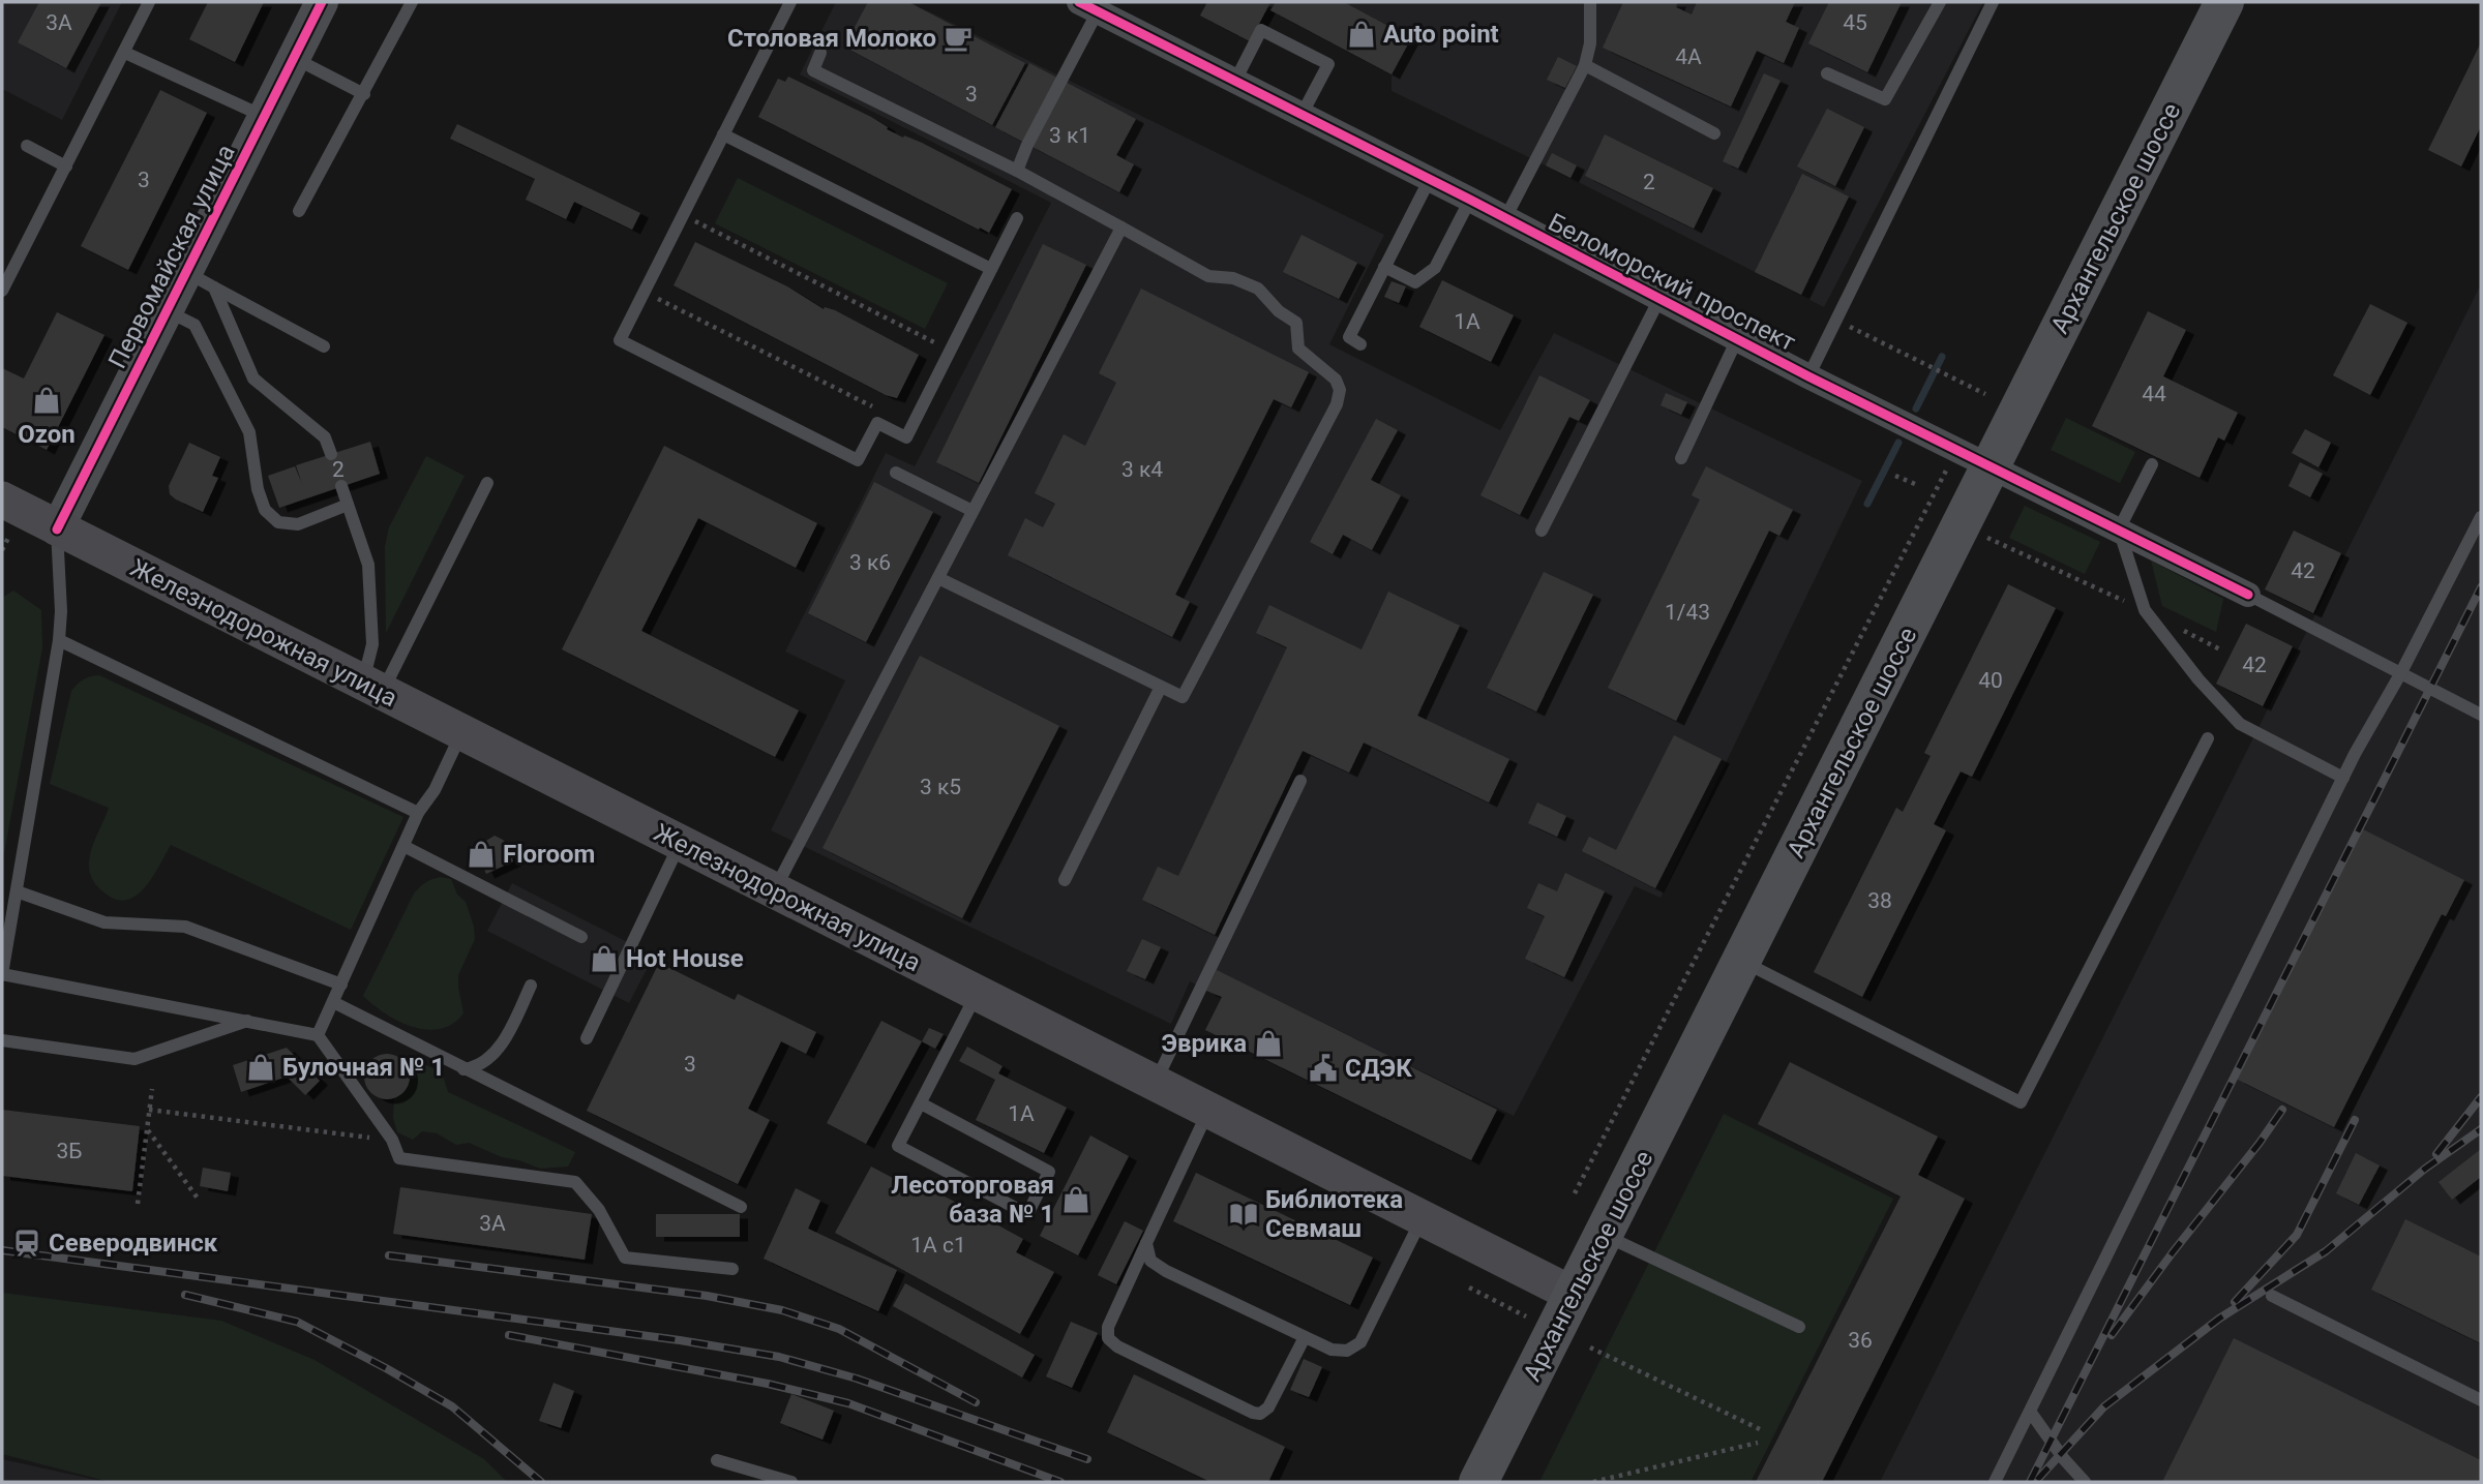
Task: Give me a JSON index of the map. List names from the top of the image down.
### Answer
{
  "streets": {
    "main road": ["Архангельское шоссе", "Железнодорожная улица"],
    "street": ["Первомайская улица", "Беломорский проспект"]
  },
  "crossings": [
    ["Архангельское шоссе", "Беломорский проспект"],
    ["Архангельское шоссе", "Железнодорожная улица"],
    ["Первомайская улица", "Железнодорожная улица"]
  ],
  "places": {
    "shop": [
      "Auto point",
      "Ozon",
      "Floroom",
      "Hot House",
      "Эврика",
      "Булочная № 1",
      "Лесоторговая база № 1"
    ],
    "cafe": ["Столовая Молоко"],
    "public building": ["СДЭК"],
    "library": ["Библиотека Севмаш"],
    "station": ["Северодвинск"]
  },
  "house_numbers": [
    "3А",
    "45",
    "4А",
    "3",
    "3 к1",
    "3",
    "2",
    "1А",
    "44",
    "2",
    "3 к4",
    "3 к6",
    "42",
    "1/43",
    "42",
    "40",
    "3 к5",
    "38",
    "3",
    "1А",
    "3Б",
    "3А",
    "1А с1",
    "36"
  ]
}
